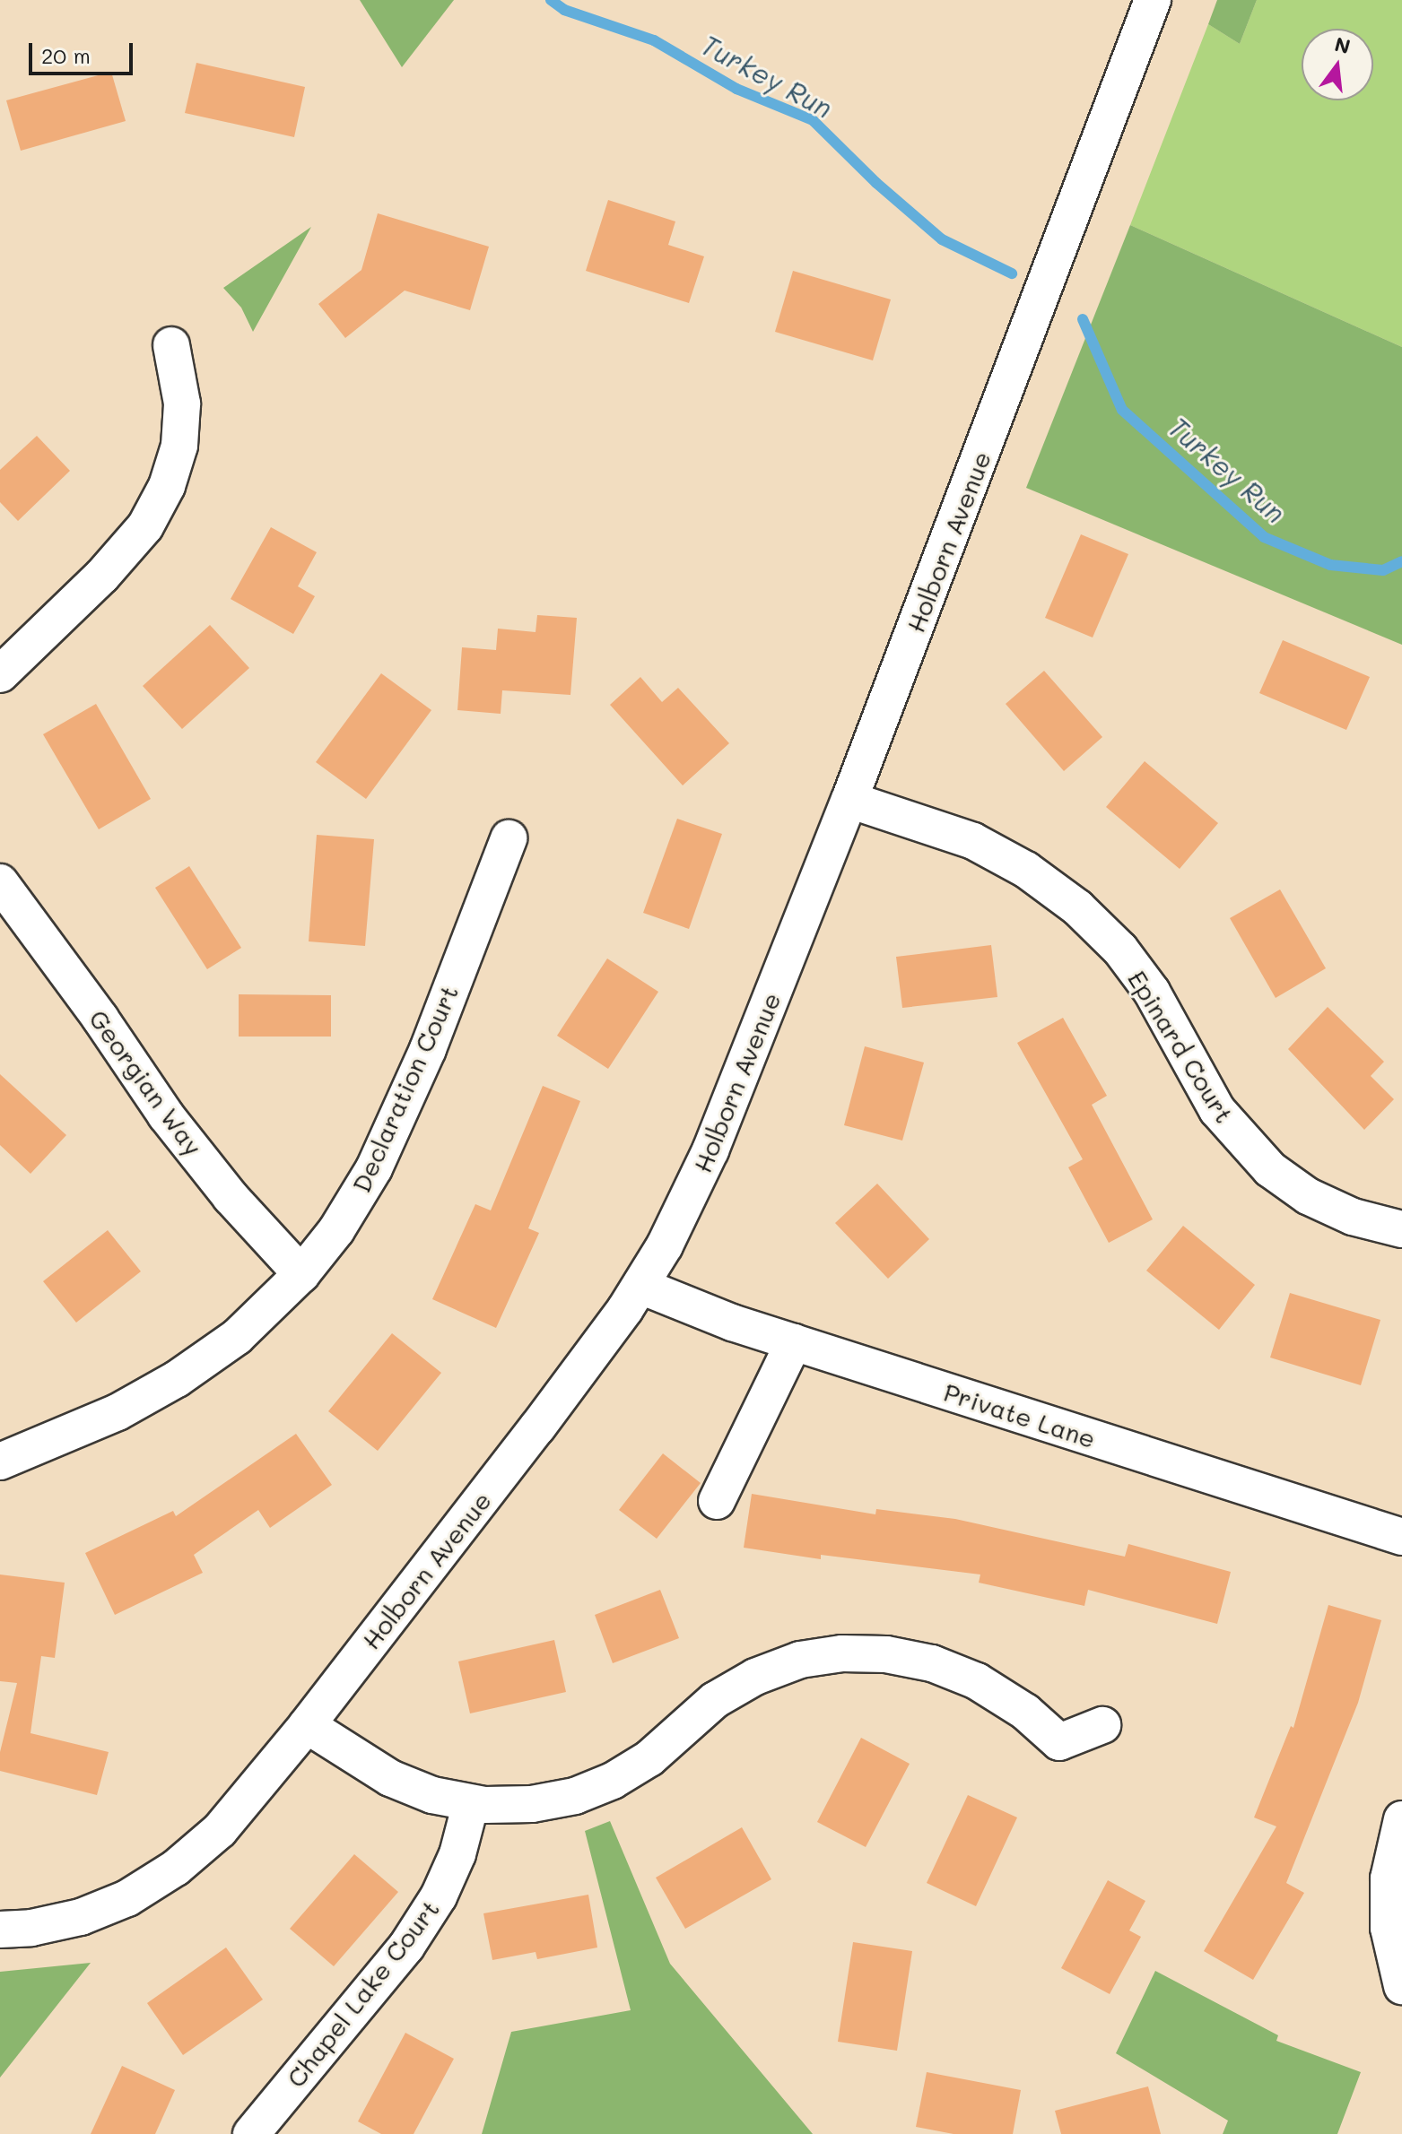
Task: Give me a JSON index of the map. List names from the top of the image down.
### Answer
{
  "streets": {
    "street": [
      "Holborn Avenue",
      "Epinard Court",
      "Georgian Way",
      "Declaration Court",
      "Private Lane",
      "Chapel Lake Court"
    ]
  },
  "crossings": [
    ["Holborn Avenue", "Epinard Court"],
    ["Holborn Avenue", "Private Lane"],
    ["Georgian Way", "Declaration Court"]
  ],
  "water": ["Turkey Run"],
  "scale_bar": "20 m",
  "north": "top"
}
